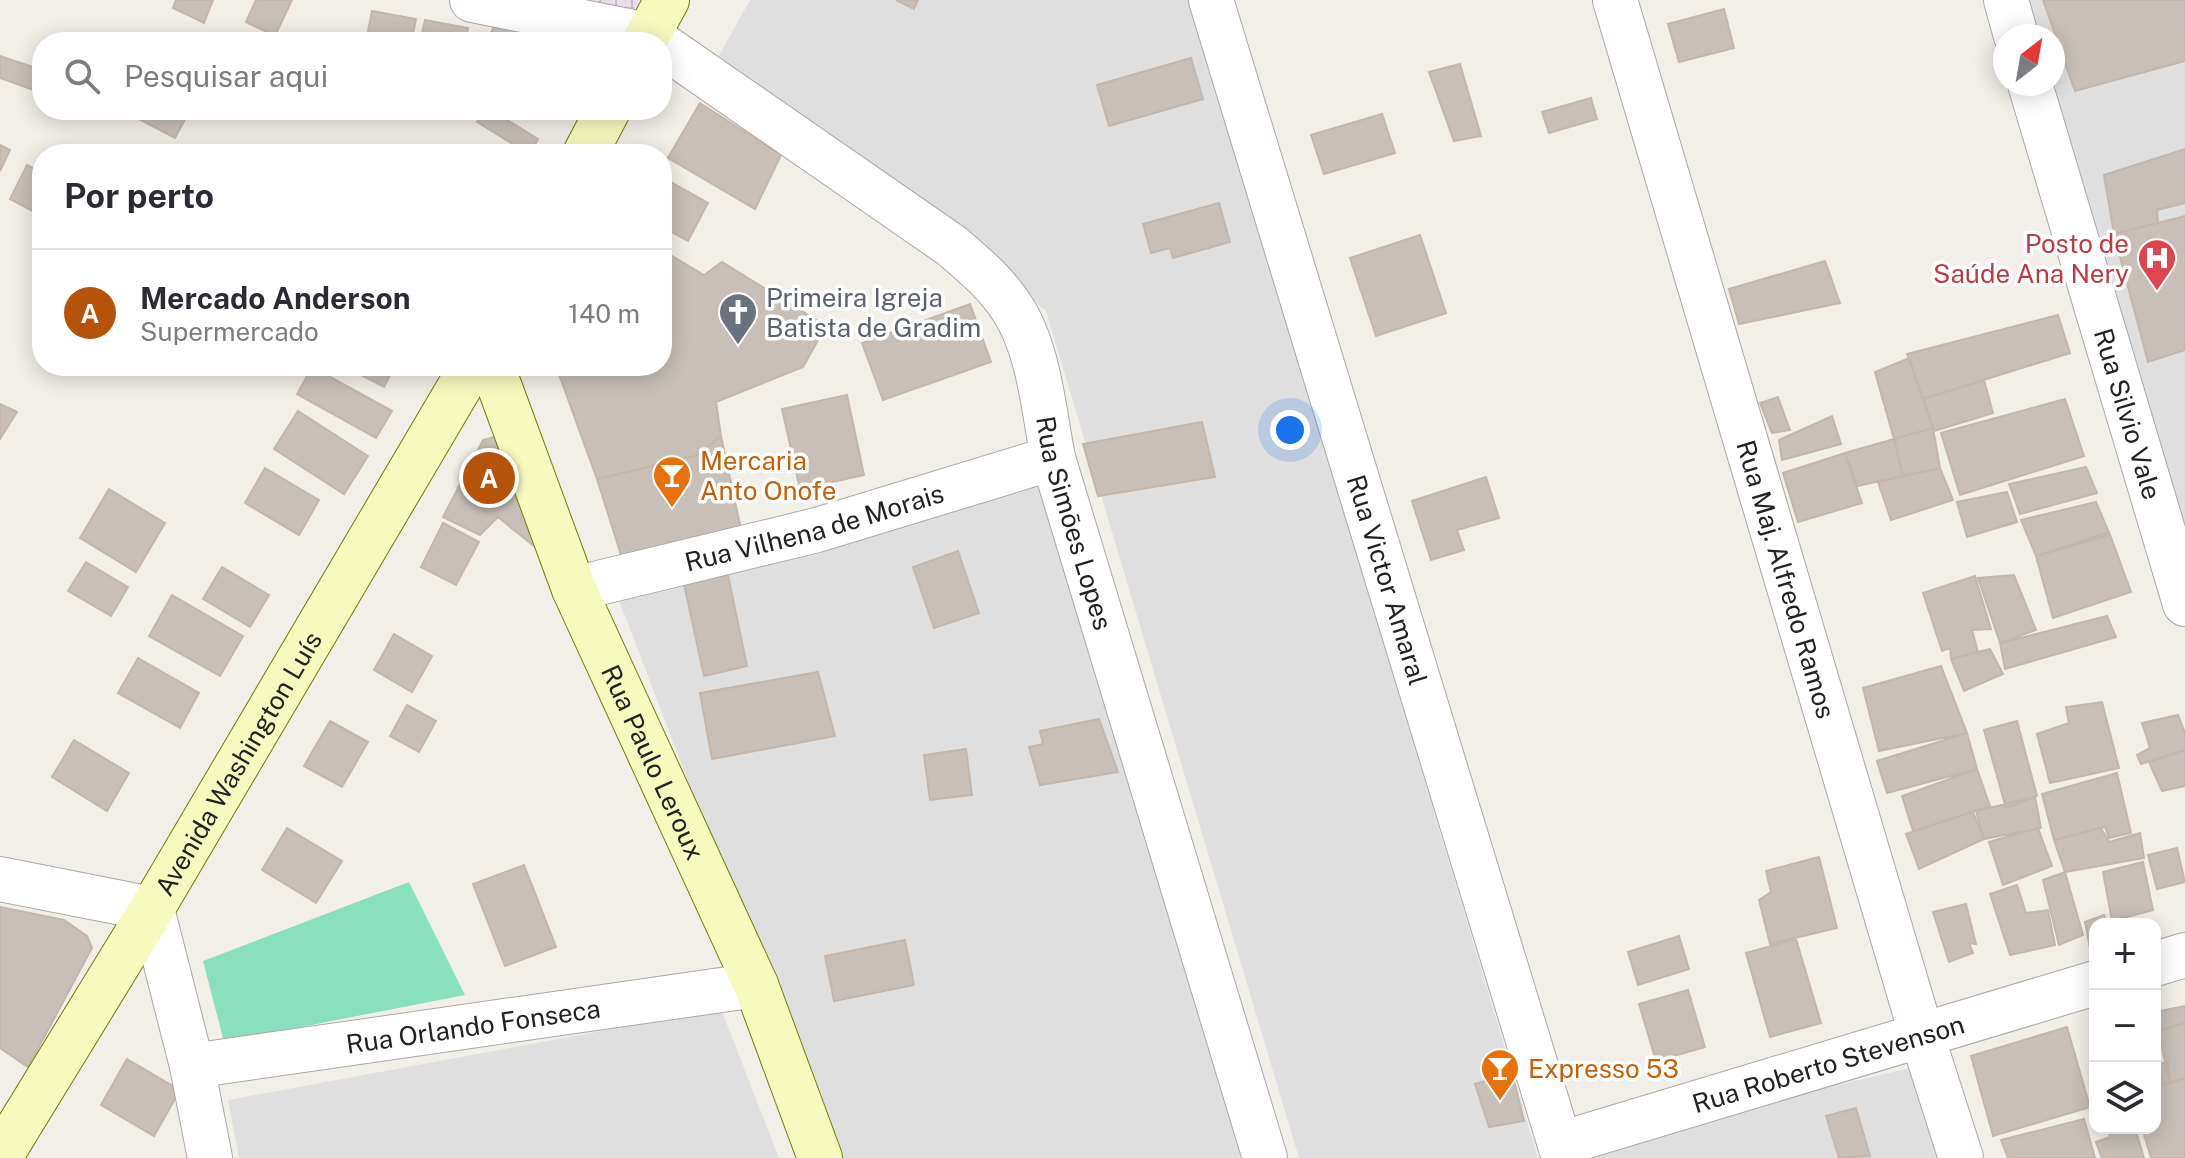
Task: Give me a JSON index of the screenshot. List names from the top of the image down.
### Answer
{
  "streets": {
    "street": [
      "Rua Silvio Vale",
      "Rua Simões Lopes",
      "Rua Vilhena de Morais",
      "Rua Victor Amaral",
      "Rua Maj. Alfredo Ramos",
      "Avenida Washington Luís",
      "Rua Paulo Leroux",
      "Rua Orlando Fonseca",
      "Rua Roberto Stevenson"
    ]
  },
  "crossings": [
    ["Rua Simões Lopes", "Rua Vilhena de Morais"],
    ["Rua Vilhena de Morais", "Rua Paulo Leroux"],
    ["Rua Victor Amaral", "Rua Roberto Stevenson"],
    ["Rua Maj. Alfredo Ramos", "Rua Roberto Stevenson"],
    ["Rua Paulo Leroux", "Rua Orlando Fonseca"]
  ],
  "places": {
    "hospital": ["Posto de Saúde Ana Nery"],
    "church": ["Primeira Igreja Batista de Gradim"],
    "bar": ["Mercaria Anto Onofe", "Expresso 53"]
  },
  "north": "top right",
  "page": {
    "search": "Pesquisar aqui",
    "heading": "Por perto",
    "list": [
      {
        "mark": "A",
        "name": "Mercado Anderson",
        "note": "Supermercado",
        "value": "140 m"
      }
    ],
    "pins": "A",
    "map_buttons": ["+", "−"]
  }
}
